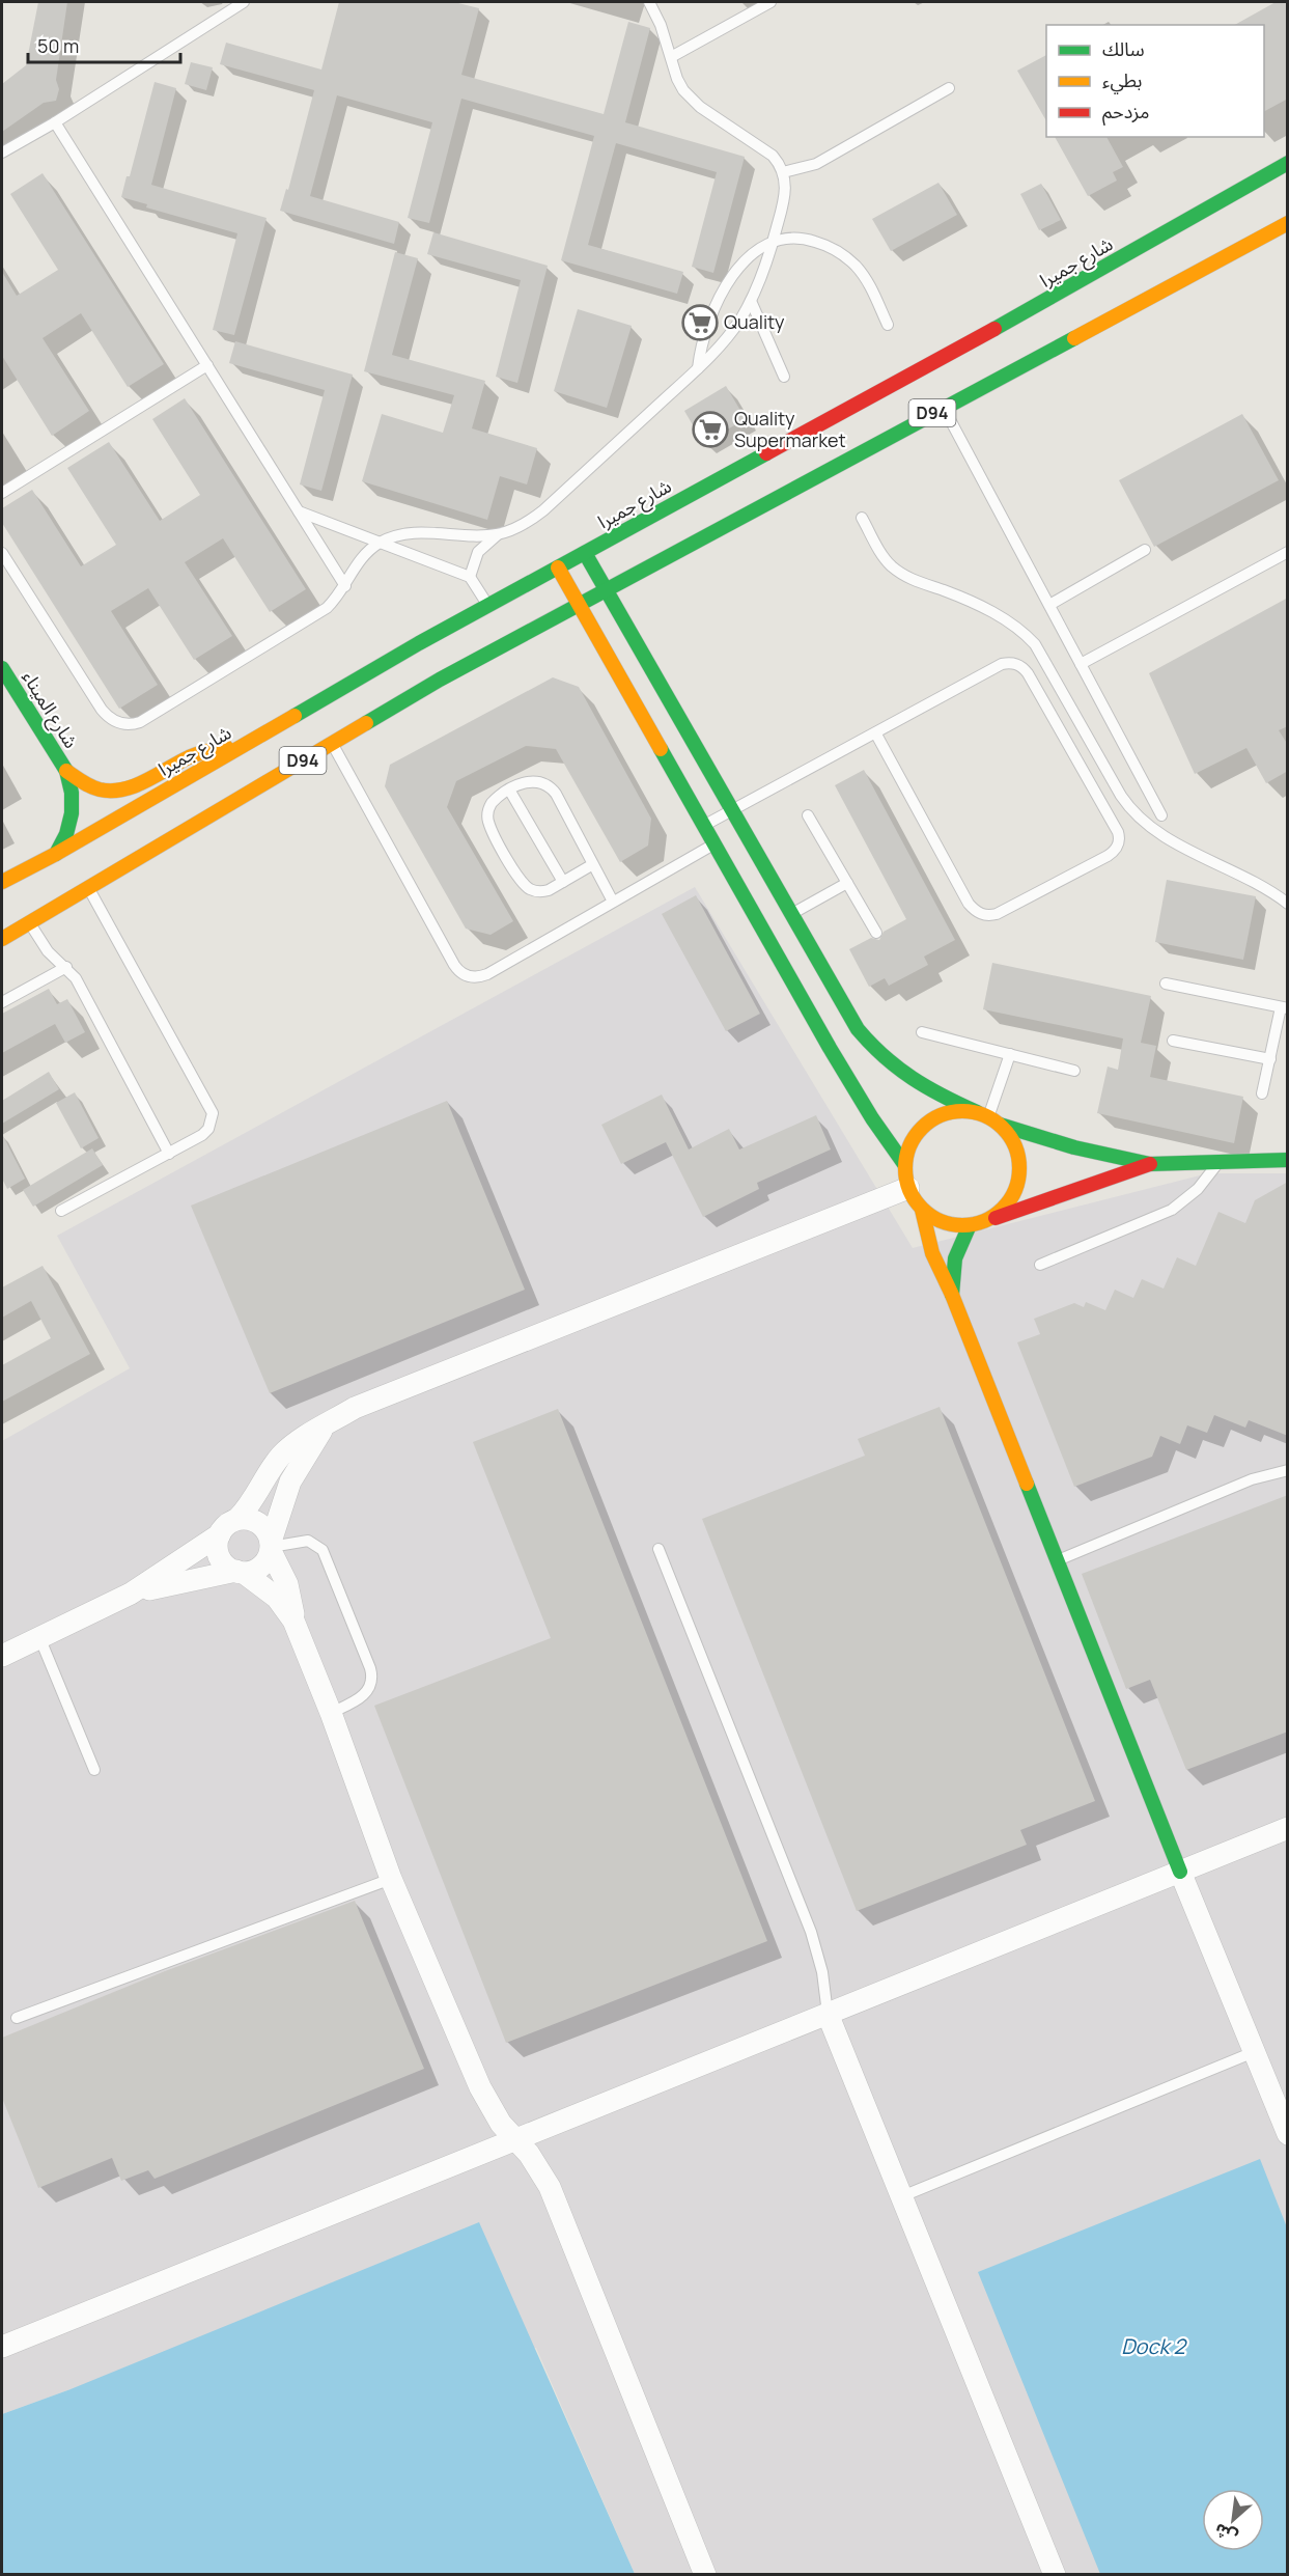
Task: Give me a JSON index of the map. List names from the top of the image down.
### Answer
{
  "streets": {
    "street": ["شارع جميرا", "D94", "شارع الميناء"]
  },
  "water": ["Dock 2"],
  "places": {
    "supermarket": ["Quality", "Quality Supermarket"]
  },
  "legend": ["سالك", "بطيء", "مزدحم"],
  "scale_bar": "50 m",
  "north": "bottom left"
}
